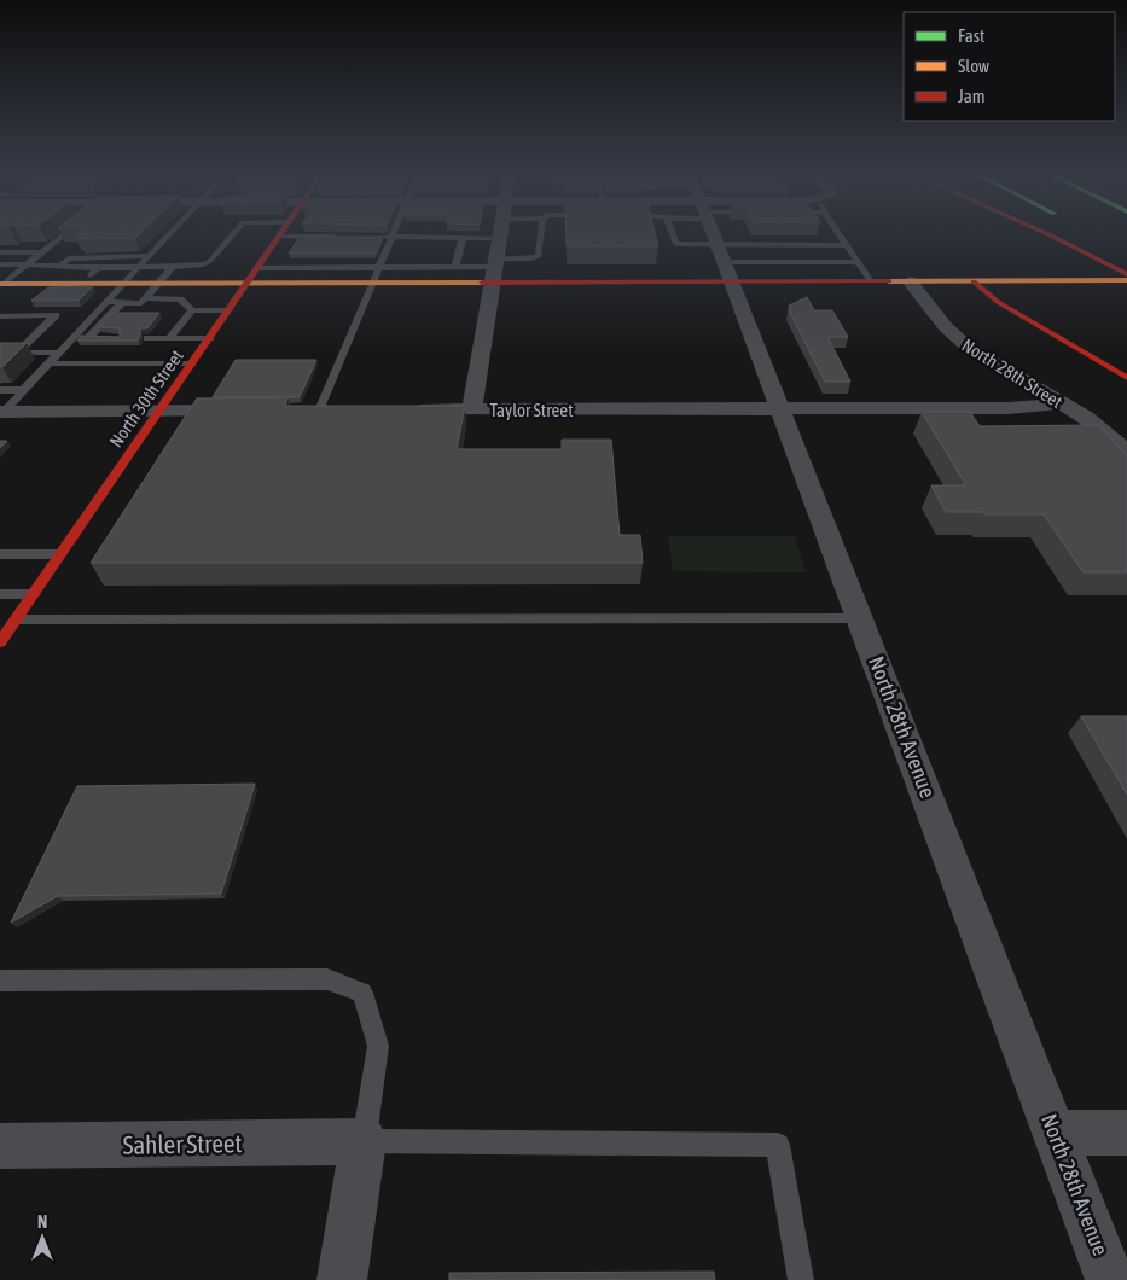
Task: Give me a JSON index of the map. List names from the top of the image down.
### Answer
{
  "streets": {
    "main road": ["North 30th Street"],
    "street": [
      "North 28th Street",
      "Taylor Street",
      "North 28th Avenue",
      "Sahler Street"
    ]
  },
  "crossings": [
    ["North 28th Street", "Taylor Street"],
    ["Taylor Street", "North 28th Avenue"]
  ],
  "legend": ["Fast", "Slow", "Jam"],
  "north": "top"
}
